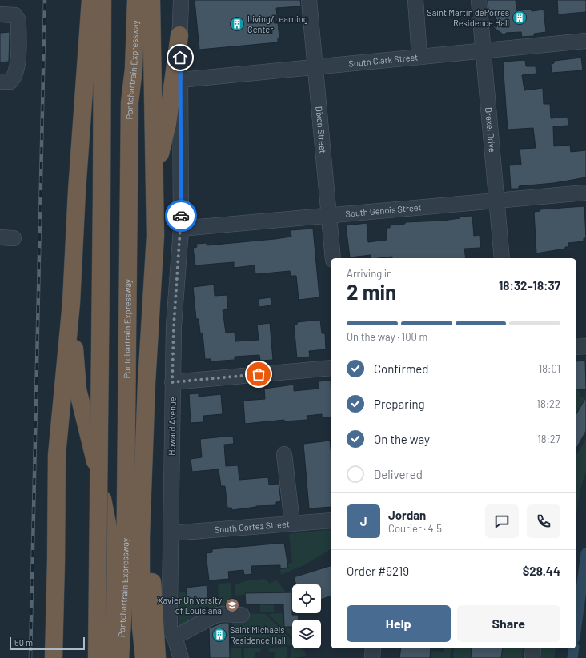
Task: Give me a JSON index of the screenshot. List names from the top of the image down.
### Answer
{
  "streets": {
    "highway": ["Pontchartrain Expressway"],
    "street": [
      "South Clark Street",
      "Dixon Street",
      "Drexel Drive",
      "South Genois Street",
      "Howard Avenue",
      "South Cortez Street"
    ]
  },
  "crossings": [
    ["South Clark Street", "Dixon Street"],
    ["South Clark Street", "Drexel Drive"],
    ["South Clark Street", "Howard Avenue"],
    ["Dixon Street", "South Genois Street"],
    ["Drexel Drive", "South Genois Street"],
    ["South Genois Street", "Howard Avenue"],
    ["Howard Avenue", "South Cortez Street"]
  ],
  "places": {
    "building": ["Saint Martin dePorres Residence Hall", "Living/Learning Center", "Saint Michaels Residence Hall"],
    "school or university": ["Xavier University of Louisiana"]
  },
  "scale_bar": "50 m",
  "page": {
    "heading": ["2 min", "Arriving in", "18:32–18:37"],
    "panel": [
      "Jordan",
      "Courier · 4.5",
      "Order #9219",
      "$28.44"
    ],
    "bar": "On the way · 100 m",
    "list": [
      ["Confirmed", "18:01"],
      ["Preparing", "18:22"],
      ["On the way", "18:27"],
      "Delivered"
    ],
    "round": "J",
    "buttons": ["Help", "Share"],
    "scale": "50 m"
  }
}
